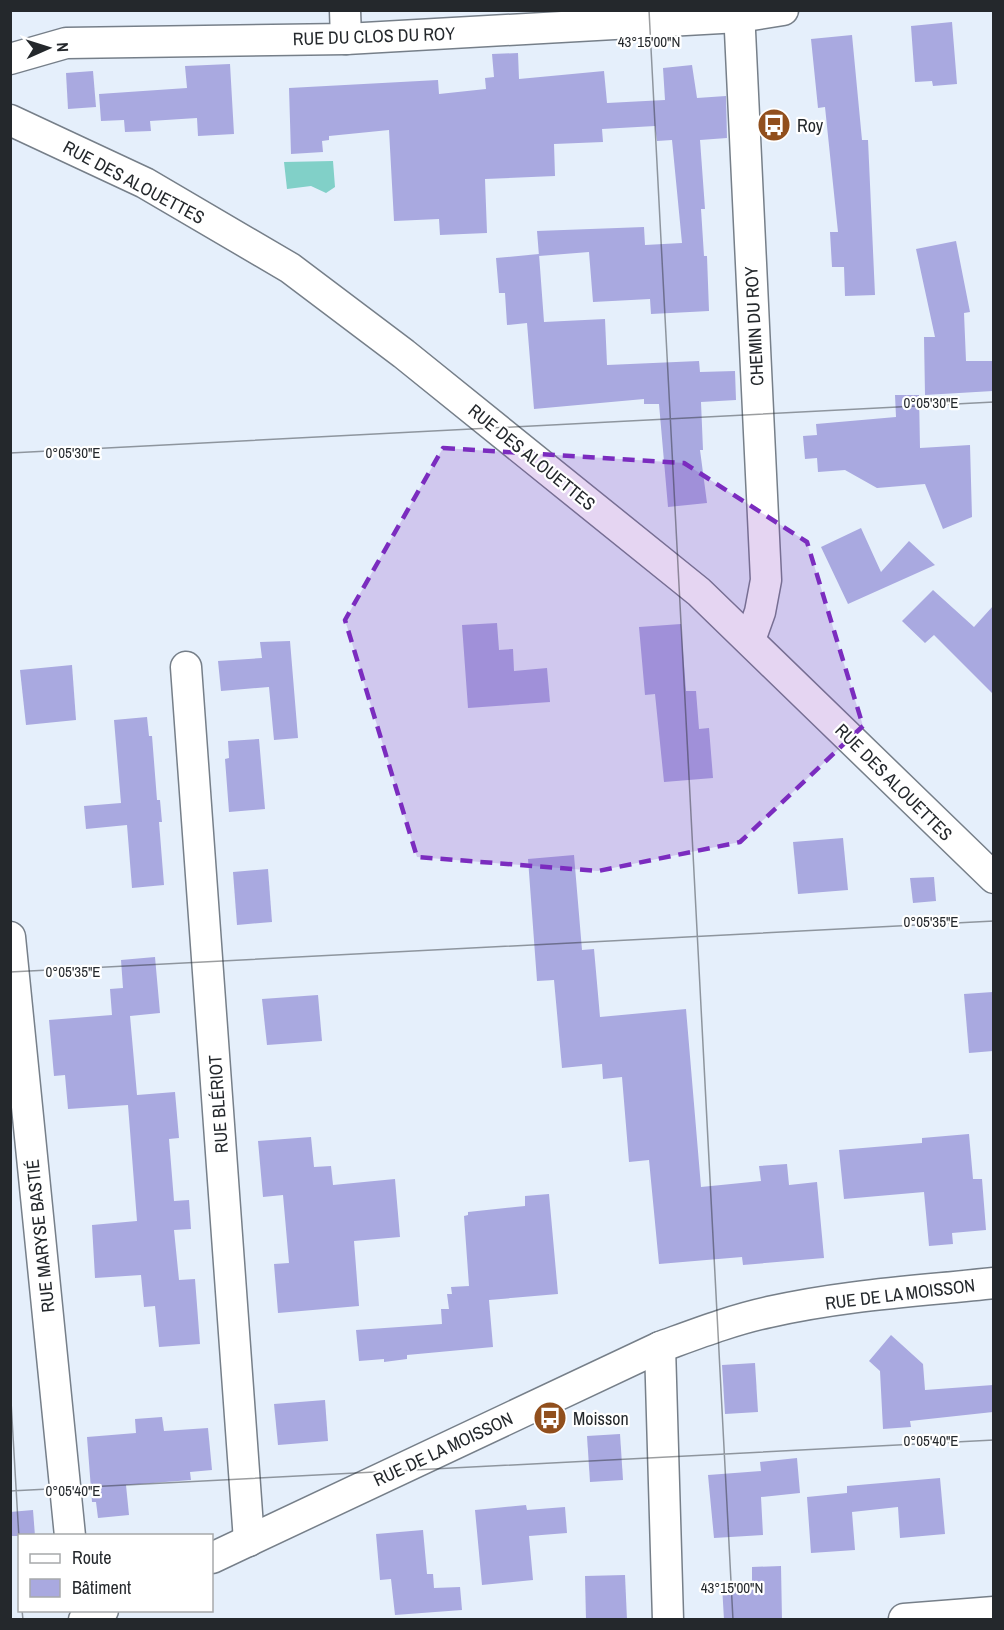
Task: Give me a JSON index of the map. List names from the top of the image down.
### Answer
{
  "streets": {
    "street": [
      "RUE DU CLOS DU ROY",
      "RUE DES ALOUETTES",
      "CHEMIN DU ROY",
      "RUE BLÉRIOT",
      "RUE MARYSE BASTIÉ",
      "RUE DE LA MOISSON"
    ]
  },
  "crossings": [
    ["RUE DU CLOS DU ROY", "CHEMIN DU ROY"],
    ["RUE DES ALOUETTES", "CHEMIN DU ROY"],
    ["RUE BLÉRIOT", "RUE DE LA MOISSON"]
  ],
  "places": {
    "bus stop": ["Roy", "Moisson"]
  },
  "legend": ["Route", "Bâtiment"],
  "north": "right",
  "coordinates": [
    "43°15'00\"N",
    "0°05'30\"E",
    "0°05'35\"E",
    "0°05'40\"E"
  ]
}
